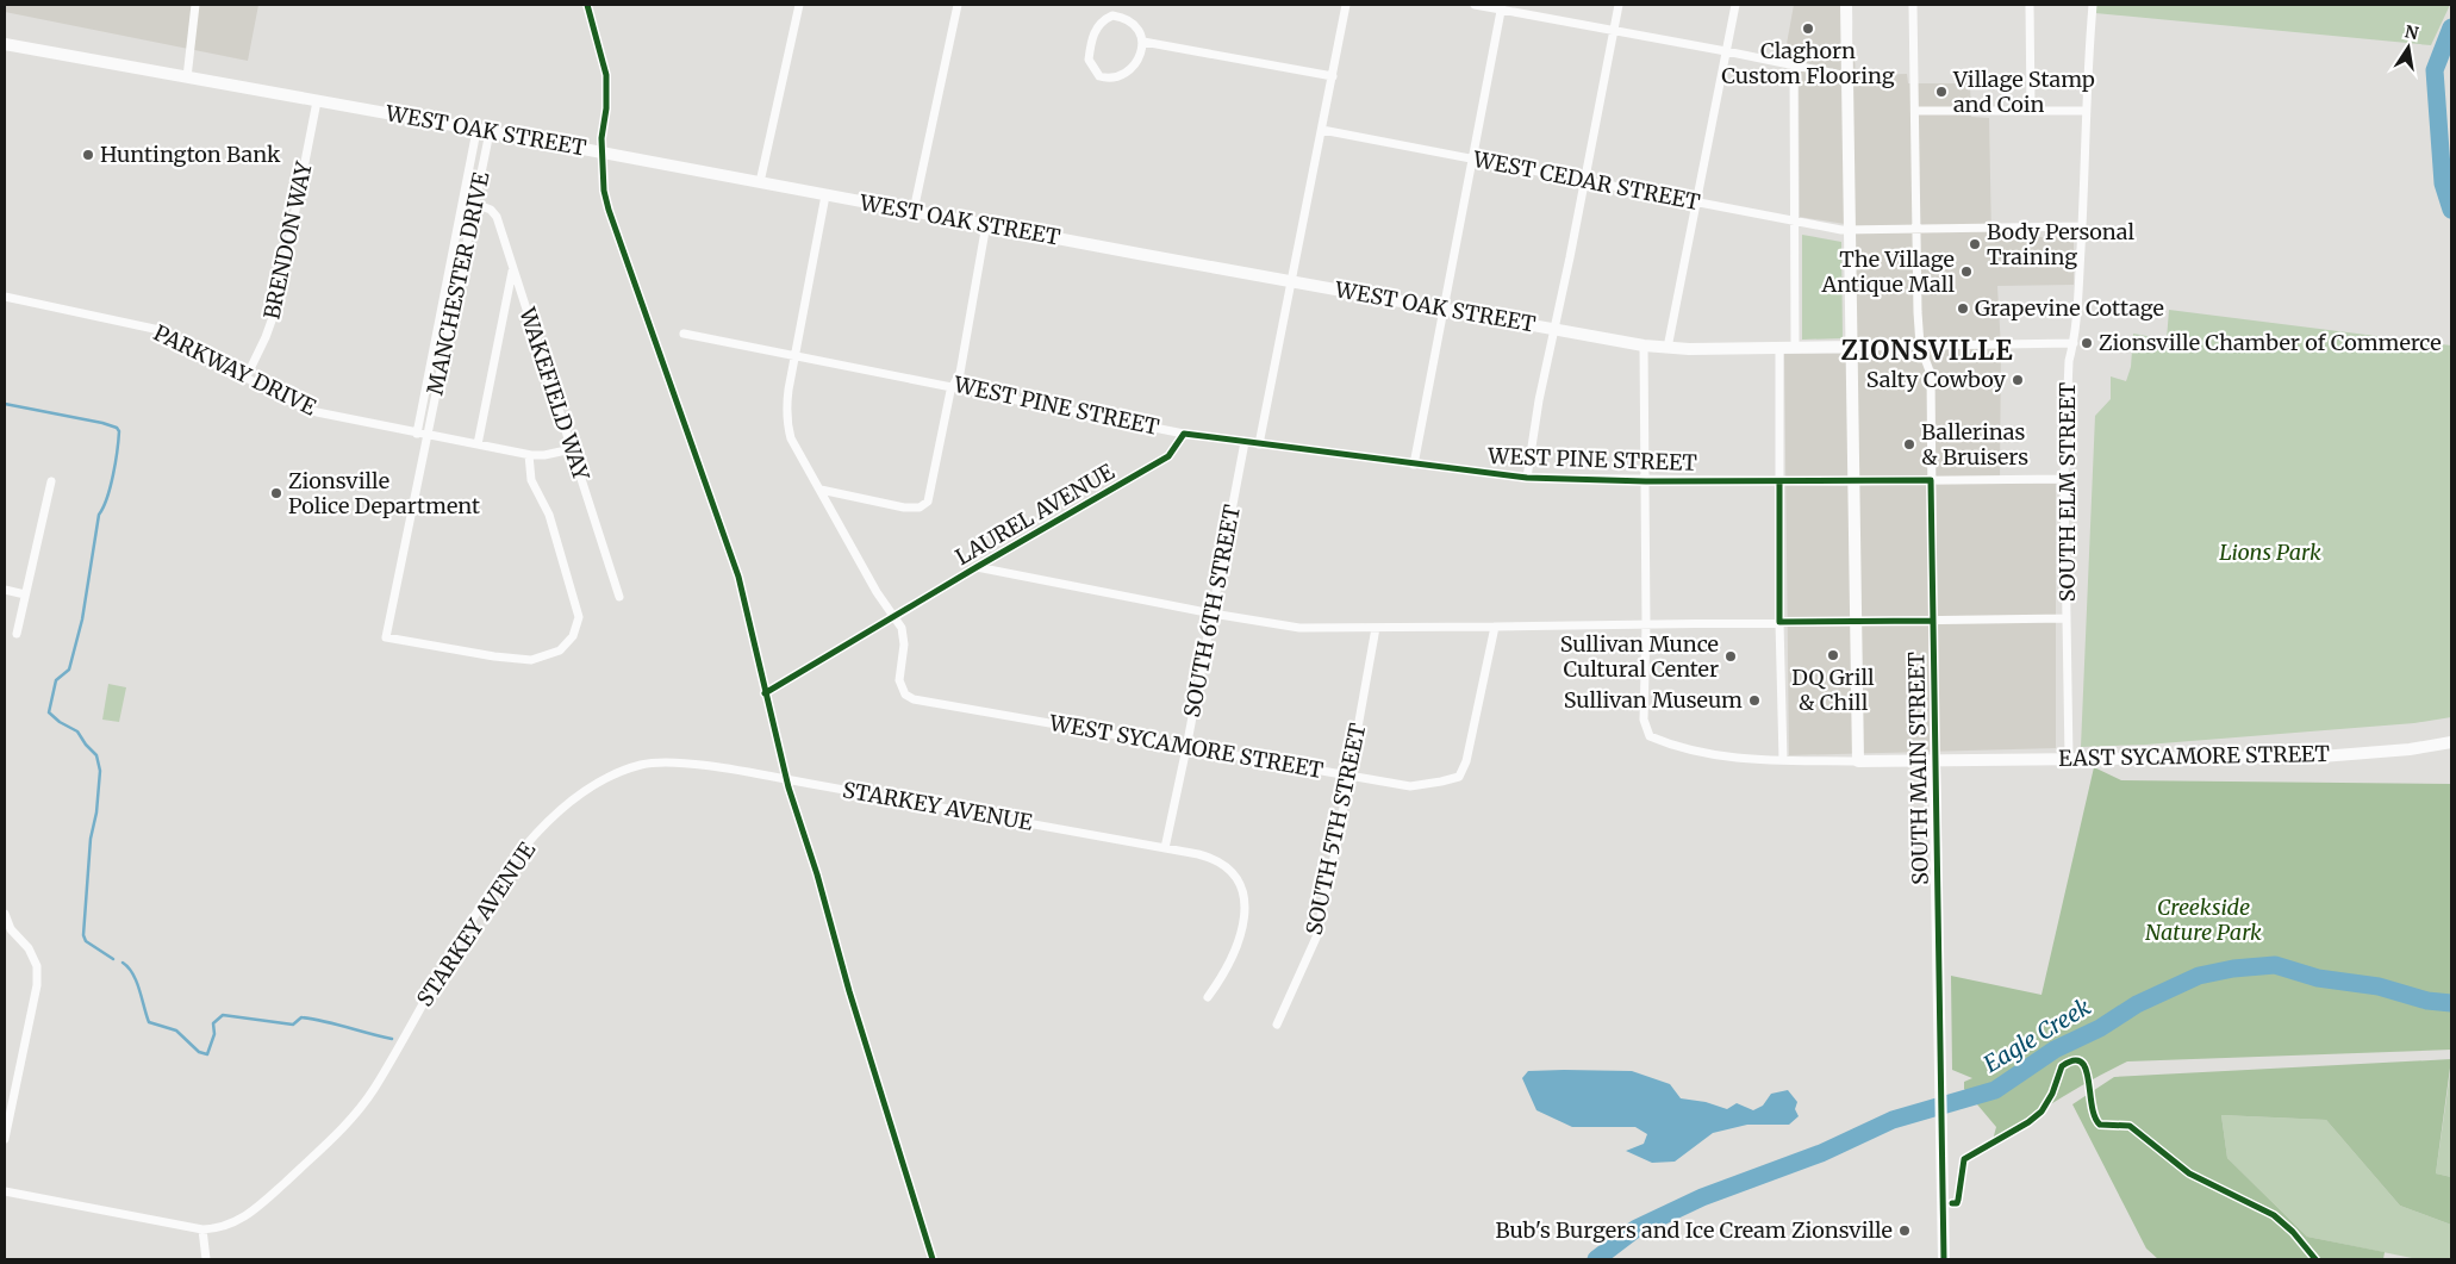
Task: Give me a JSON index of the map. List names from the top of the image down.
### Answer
{
  "streets": {
    "main road": ["WEST OAK STREET", "EAST SYCAMORE STREET", "SOUTH MAIN STREET"],
    "street": [
      "WEST CEDAR STREET",
      "BRENDON WAY",
      "MANCHESTER DRIVE",
      "PARKWAY DRIVE",
      "WAKEFIELD WAY",
      "WEST PINE STREET",
      "SOUTH ELM STREET",
      "LAUREL AVENUE",
      "SOUTH 6TH STREET",
      "WEST SYCAMORE STREET",
      "STARKEY AVENUE",
      "SOUTH 5TH STREET"
    ]
  },
  "crossings": [
    ["WEST OAK STREET", "BRENDON WAY"],
    ["WEST OAK STREET", "MANCHESTER DRIVE"],
    ["WEST OAK STREET", "SOUTH ELM STREET"],
    ["WEST OAK STREET", "SOUTH MAIN STREET"],
    ["WEST CEDAR STREET", "SOUTH ELM STREET"],
    ["WEST CEDAR STREET", "SOUTH MAIN STREET"],
    ["BRENDON WAY", "PARKWAY DRIVE"],
    ["MANCHESTER DRIVE", "PARKWAY DRIVE"],
    ["MANCHESTER DRIVE", "WAKEFIELD WAY"],
    ["PARKWAY DRIVE", "WAKEFIELD WAY"],
    ["WEST PINE STREET", "SOUTH ELM STREET"],
    ["WEST PINE STREET", "LAUREL AVENUE"],
    ["WEST PINE STREET", "SOUTH 6TH STREET"],
    ["WEST PINE STREET", "SOUTH MAIN STREET"],
    ["SOUTH ELM STREET", "EAST SYCAMORE STREET"],
    ["LAUREL AVENUE", "WEST SYCAMORE STREET"],
    ["SOUTH 6TH STREET", "WEST SYCAMORE STREET"],
    ["SOUTH 6TH STREET", "STARKEY AVENUE"],
    ["WEST SYCAMORE STREET", "SOUTH 5TH STREET"],
    ["EAST SYCAMORE STREET", "SOUTH MAIN STREET"]
  ],
  "districts": ["ZIONSVILLE"],
  "water": ["Eagle Creek"],
  "parks": ["Lions Park", "Creekside Nature Park"],
  "places": [
    "Claghorn Custom Flooring",
    "Village Stamp and Coin",
    "Huntington Bank",
    "Body Personal Training",
    "The Village Antique Mall",
    "Grapevine Cottage",
    "Zionsville Chamber of Commerce",
    "Salty Cowboy",
    "Ballerinas & Bruisers",
    "Zionsville Police Department",
    "DQ Grill & Chill",
    "Sullivan Munce Cultural Center",
    "Sullivan Museum",
    "Bub's Burgers and Ice Cream Zionsville"
  ],
  "north": "top"
}
